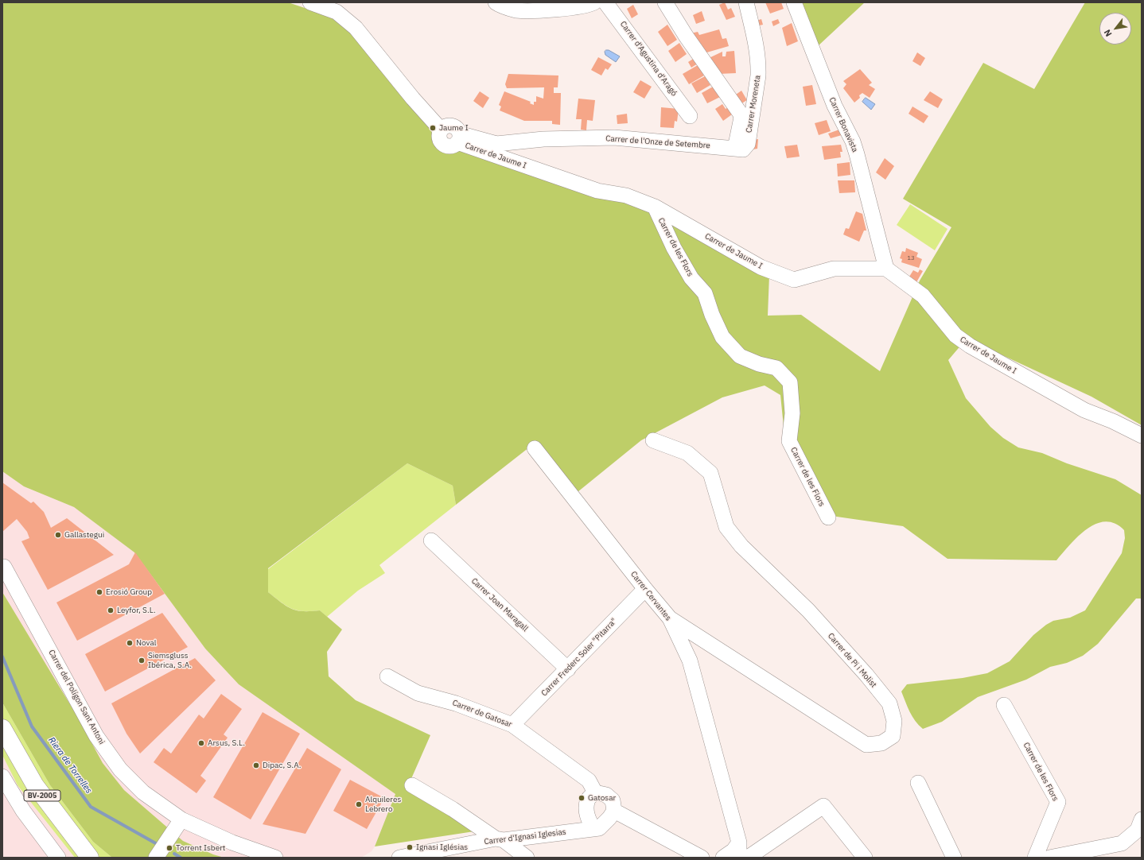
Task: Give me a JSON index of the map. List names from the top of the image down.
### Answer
{
  "streets": {
    "main road": ["BV-2005"],
    "street": [
      "Carrer d'Agustina d'Aragó",
      "Carrer Moreneta",
      "Carrer Bonavista",
      "Carrer de l'Onze de Setembre",
      "Carrer de Jaume I",
      "Carrer de les Flors",
      "Carrer Cervantes",
      "Carrer Joan Maragall",
      "Carrer Frederc Soler \"Pitarra\"",
      "Carrer de Pi i Molist",
      "Carrer del Polígon Sant Antoni",
      "Carrer de Gatosar",
      "Carrer d'Ignasi Iglesias"
    ]
  },
  "crossings": [
    ["Carrer Moreneta", "Carrer de l'Onze de Setembre"],
    ["Carrer Bonavista", "Carrer de Jaume I"],
    ["Carrer de l'Onze de Setembre", "Carrer de Jaume I"],
    ["Carrer de Jaume I", "Carrer de les Flors"],
    ["Carrer Cervantes", "Carrer Frederc Soler \"Pitarra\""],
    ["Carrer Cervantes", "Carrer de Pi i Molist"],
    ["Carrer Joan Maragall", "Carrer Frederc Soler \"Pitarra\""],
    ["Carrer Frederc Soler \"Pitarra\"", "Carrer de Gatosar"],
    ["Carrer de Gatosar", "Carrer d'Ignasi Iglesias"]
  ],
  "water": ["Riera de Torrelles"],
  "places": [
    "Jaume I",
    "Gallastegui",
    "Erosió Group",
    "Leyfor, S.L.",
    "Noval",
    "Siemsgluss Ibérica, S.A.",
    "Arsus, S.L.",
    "Dipac, S.A.",
    "Gatosar",
    "Alquileres Lebrero",
    "Ignasi Iglésias",
    "Torrent Isbert"
  ],
  "house_numbers": ["13"],
  "north": "bottom left"
}
